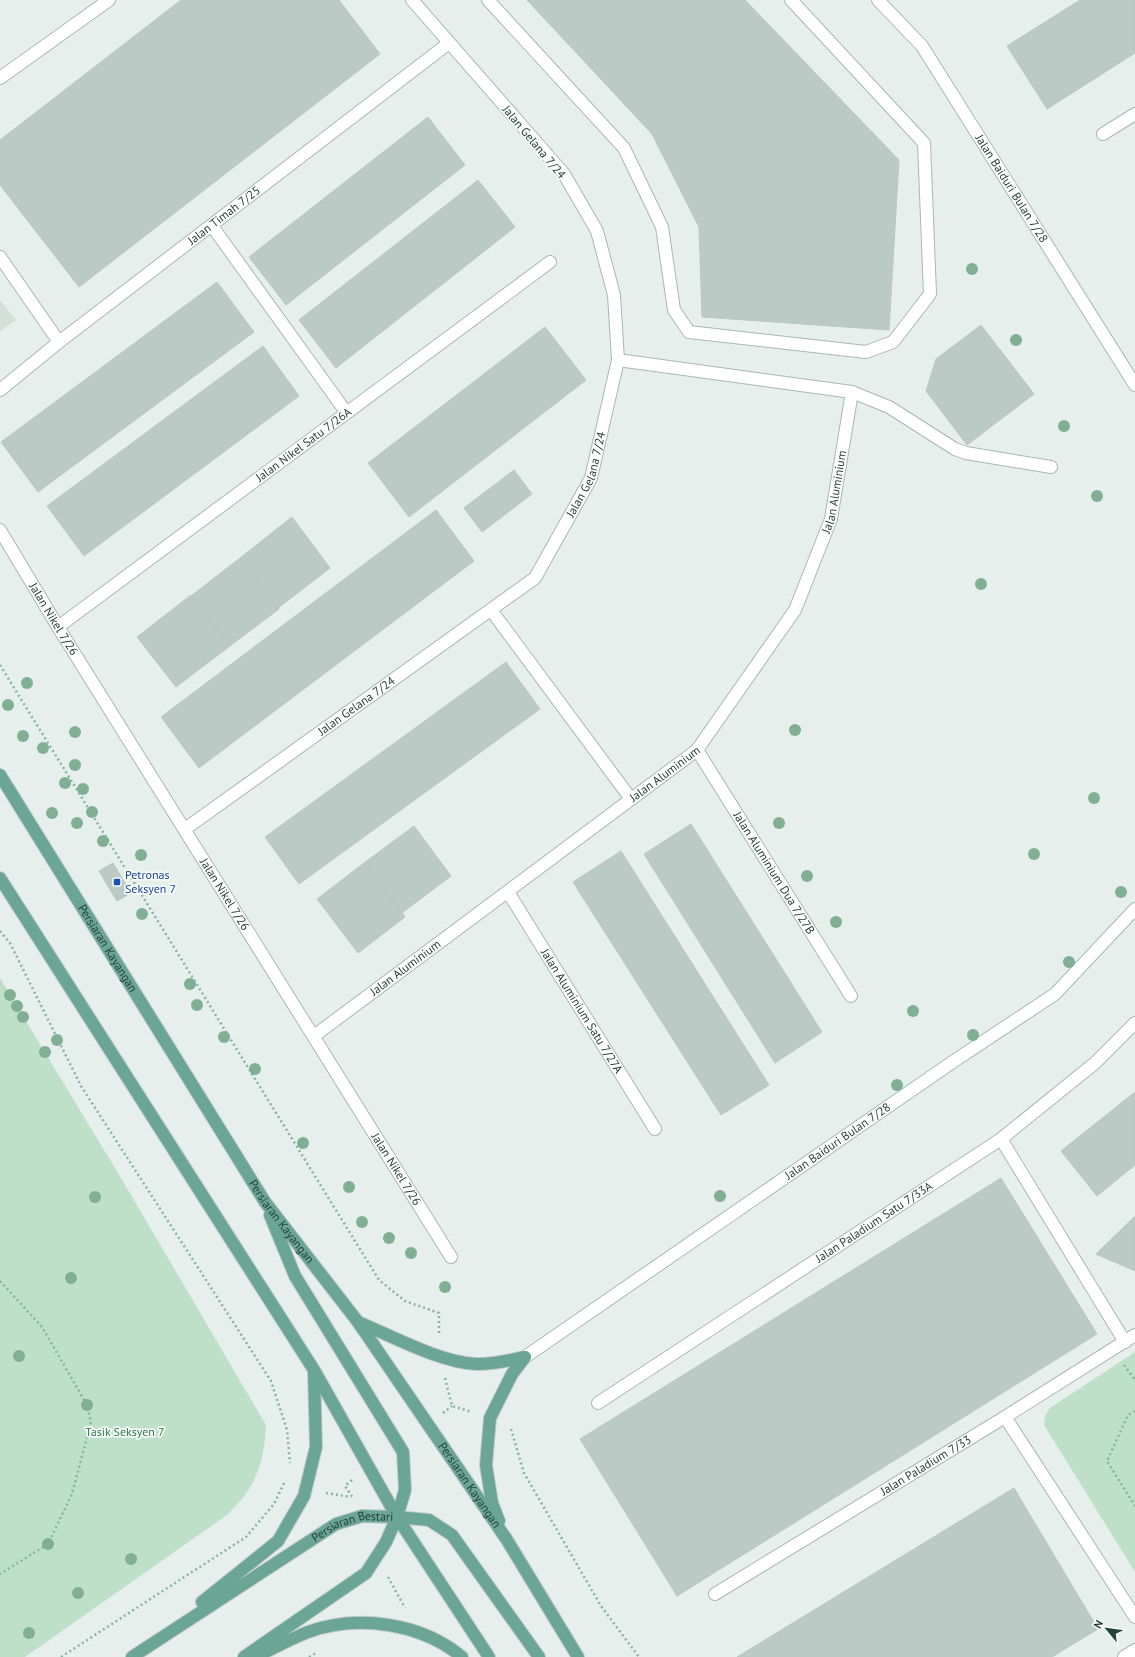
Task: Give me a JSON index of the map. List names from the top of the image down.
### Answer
{
  "streets": {
    "main road": ["Persiaran Kayangan", "Persiaran Bestari"],
    "street": [
      "Jalan Gelana 7/24",
      "Jalan Baiduri Bulan 7/28",
      "Jalan Timah 7/25",
      "Jalan Nikel Satu 7/26A",
      "Jalan Aluminium",
      "Jalan Nikel 7/26",
      "Jalan Aluminium Dua 7/27B",
      "Jalan Aluminium Satu 7/27A",
      "Jalan Paladium Satu 7/33A",
      "Jalan Paladium 7/33"
    ]
  },
  "crossings": [
    ["Jalan Gelana 7/24", "Jalan Timah 7/25"],
    ["Jalan Gelana 7/24", "Jalan Nikel 7/26"],
    ["Jalan Nikel Satu 7/26A", "Jalan Nikel 7/26"],
    ["Jalan Aluminium", "Jalan Nikel 7/26"],
    ["Jalan Aluminium", "Jalan Aluminium Dua 7/27B"],
    ["Jalan Aluminium", "Jalan Aluminium Satu 7/27A"]
  ],
  "parks": ["Tasik Seksyen 7"],
  "places": {
    "transit": ["Petronas Seksyen 7"]
  },
  "north": "top left"
}
